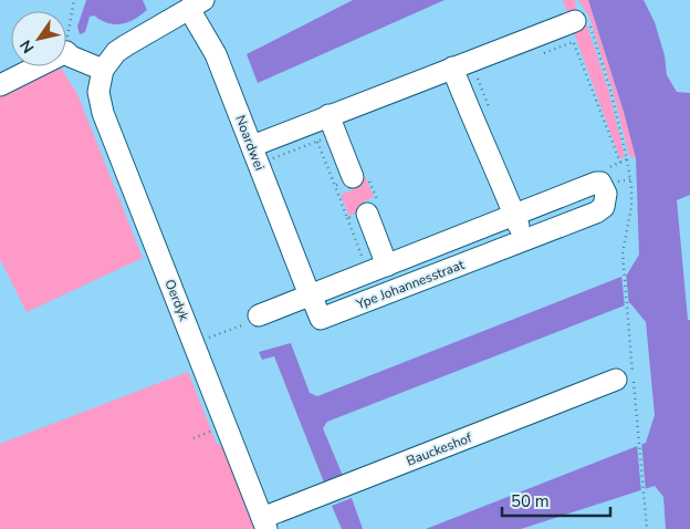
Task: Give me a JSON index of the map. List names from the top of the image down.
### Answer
{
  "streets": {
    "street": [
      "Noardwei",
      "Ype Johannesstraat",
      "Oerdyk",
      "Bauckeshof"
    ]
  },
  "crossings": [
    ["Noardwei", "Ype Johannesstraat"],
    ["Oerdyk", "Bauckeshof"]
  ],
  "scale_bar": "50 m",
  "north": "bottom left"
}
